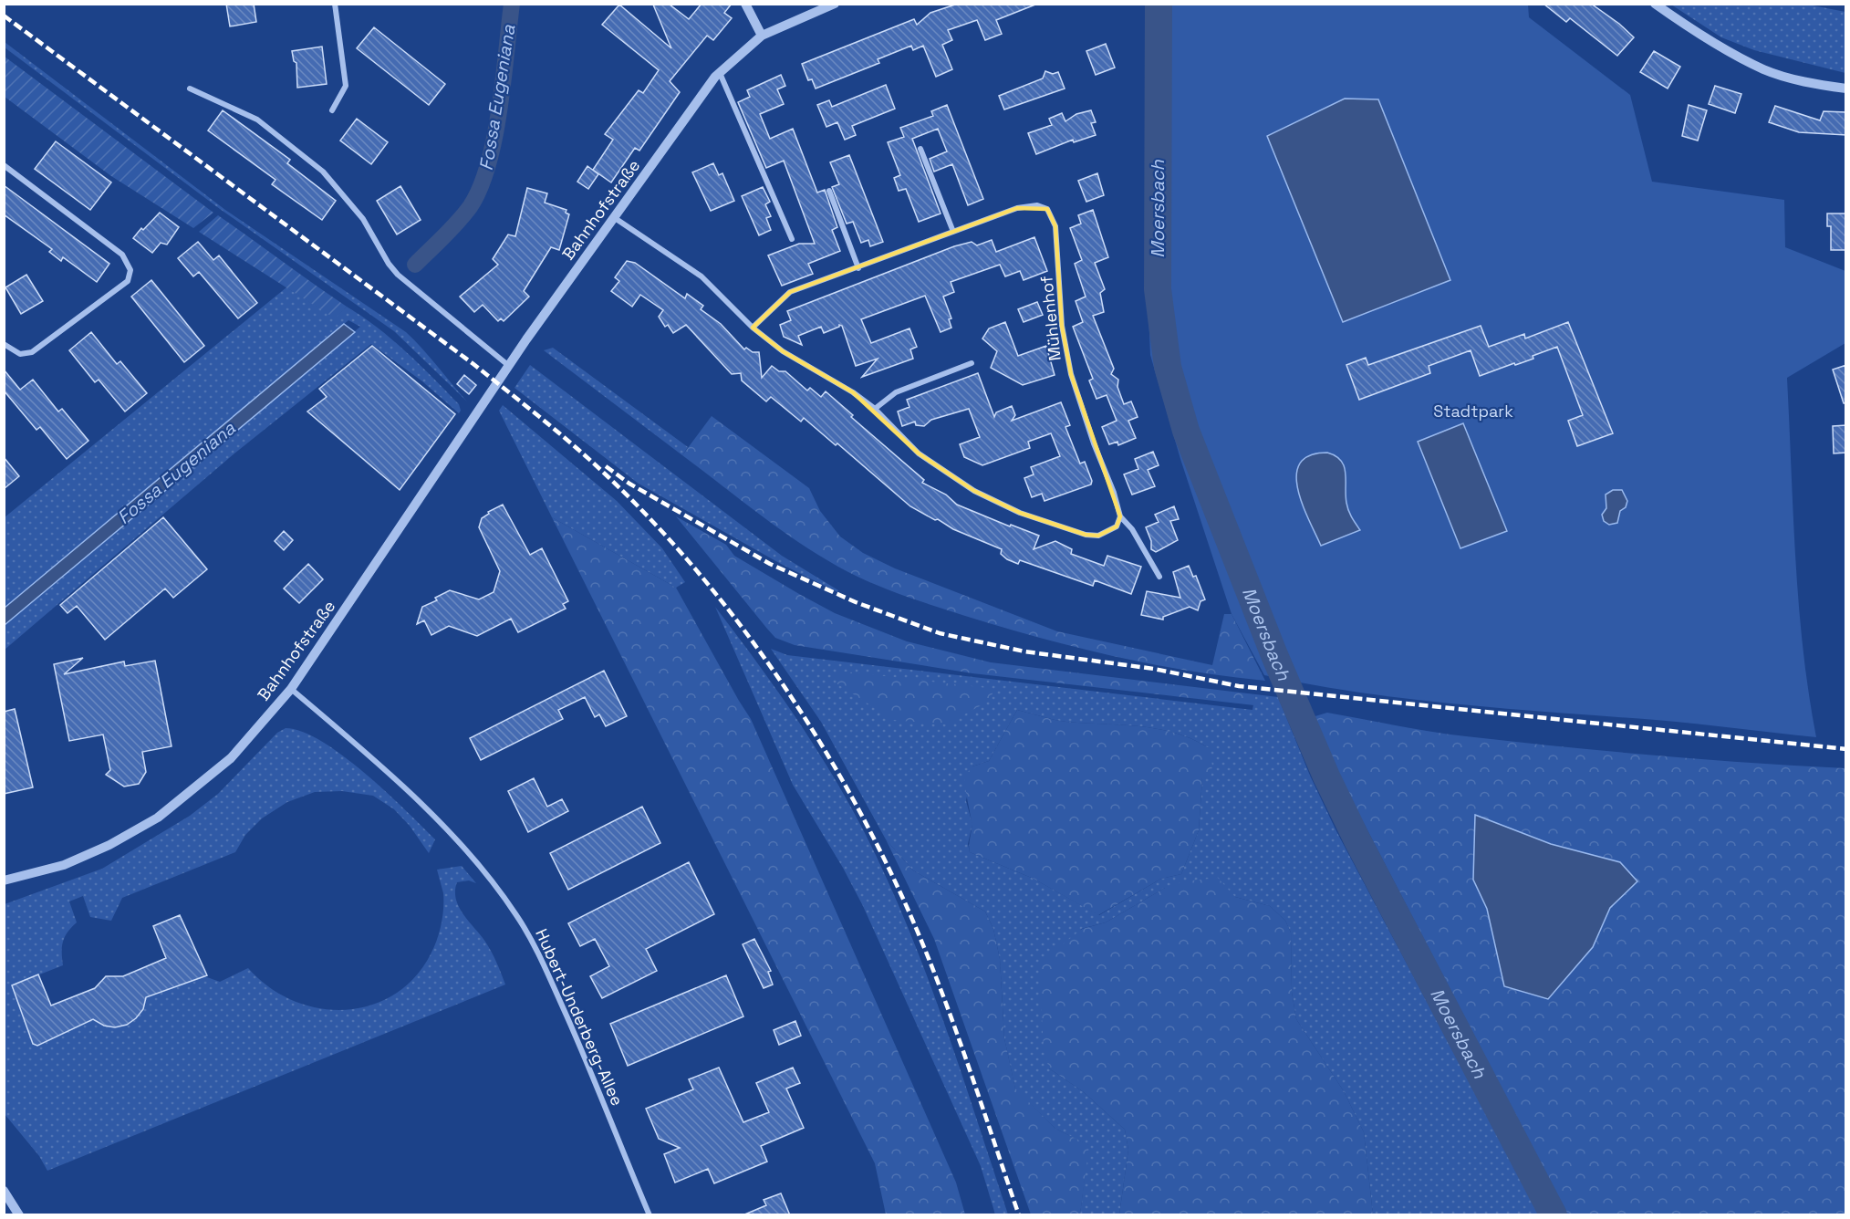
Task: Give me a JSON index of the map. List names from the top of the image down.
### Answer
{
  "streets": {
    "street": ["Bahnhofstraße", "Mühlenhof", "Hubert-Underberg-Allee"]
  },
  "crossings": [
    ["Bahnhofstraße", "Hubert-Underberg-Allee"]
  ],
  "water": ["Fossa Eugeniana", "Moersbach"],
  "parks": ["Stadtpark"]
}
